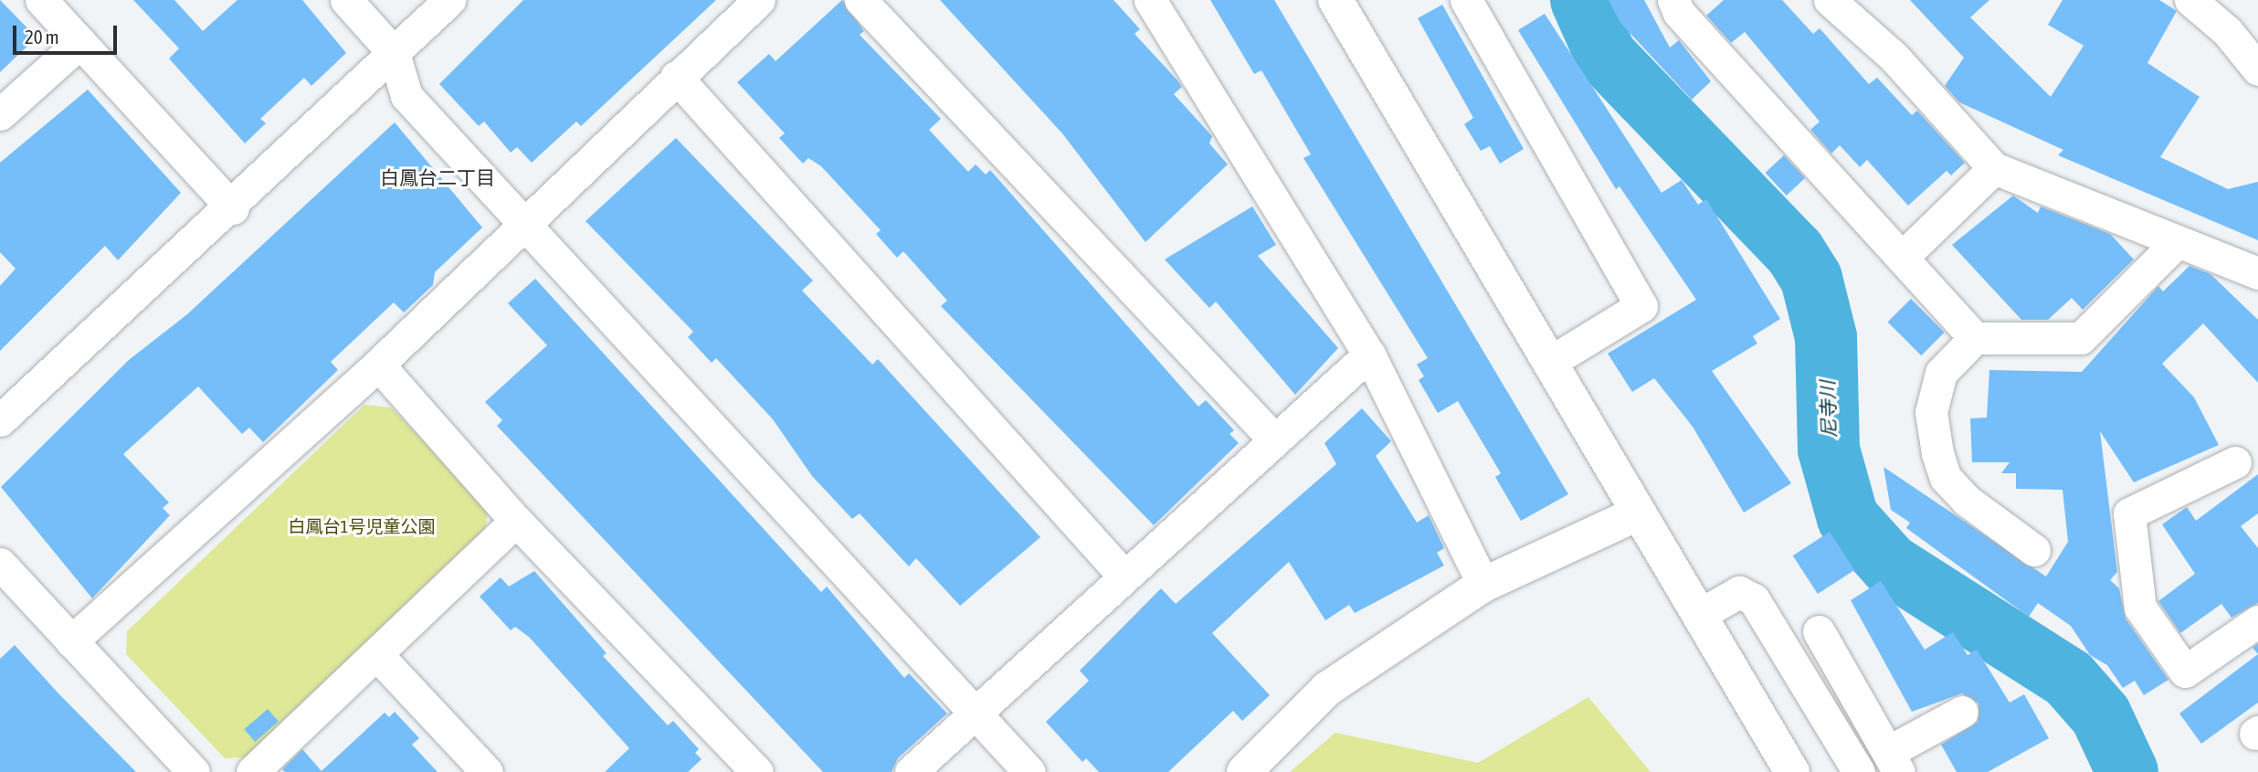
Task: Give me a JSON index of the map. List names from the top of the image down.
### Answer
{
  "districts": ["白鳳台二丁目"],
  "water": ["尼寺川"],
  "parks": ["白鳳台1号児童公園"],
  "scale_bar": "20 m"
}
